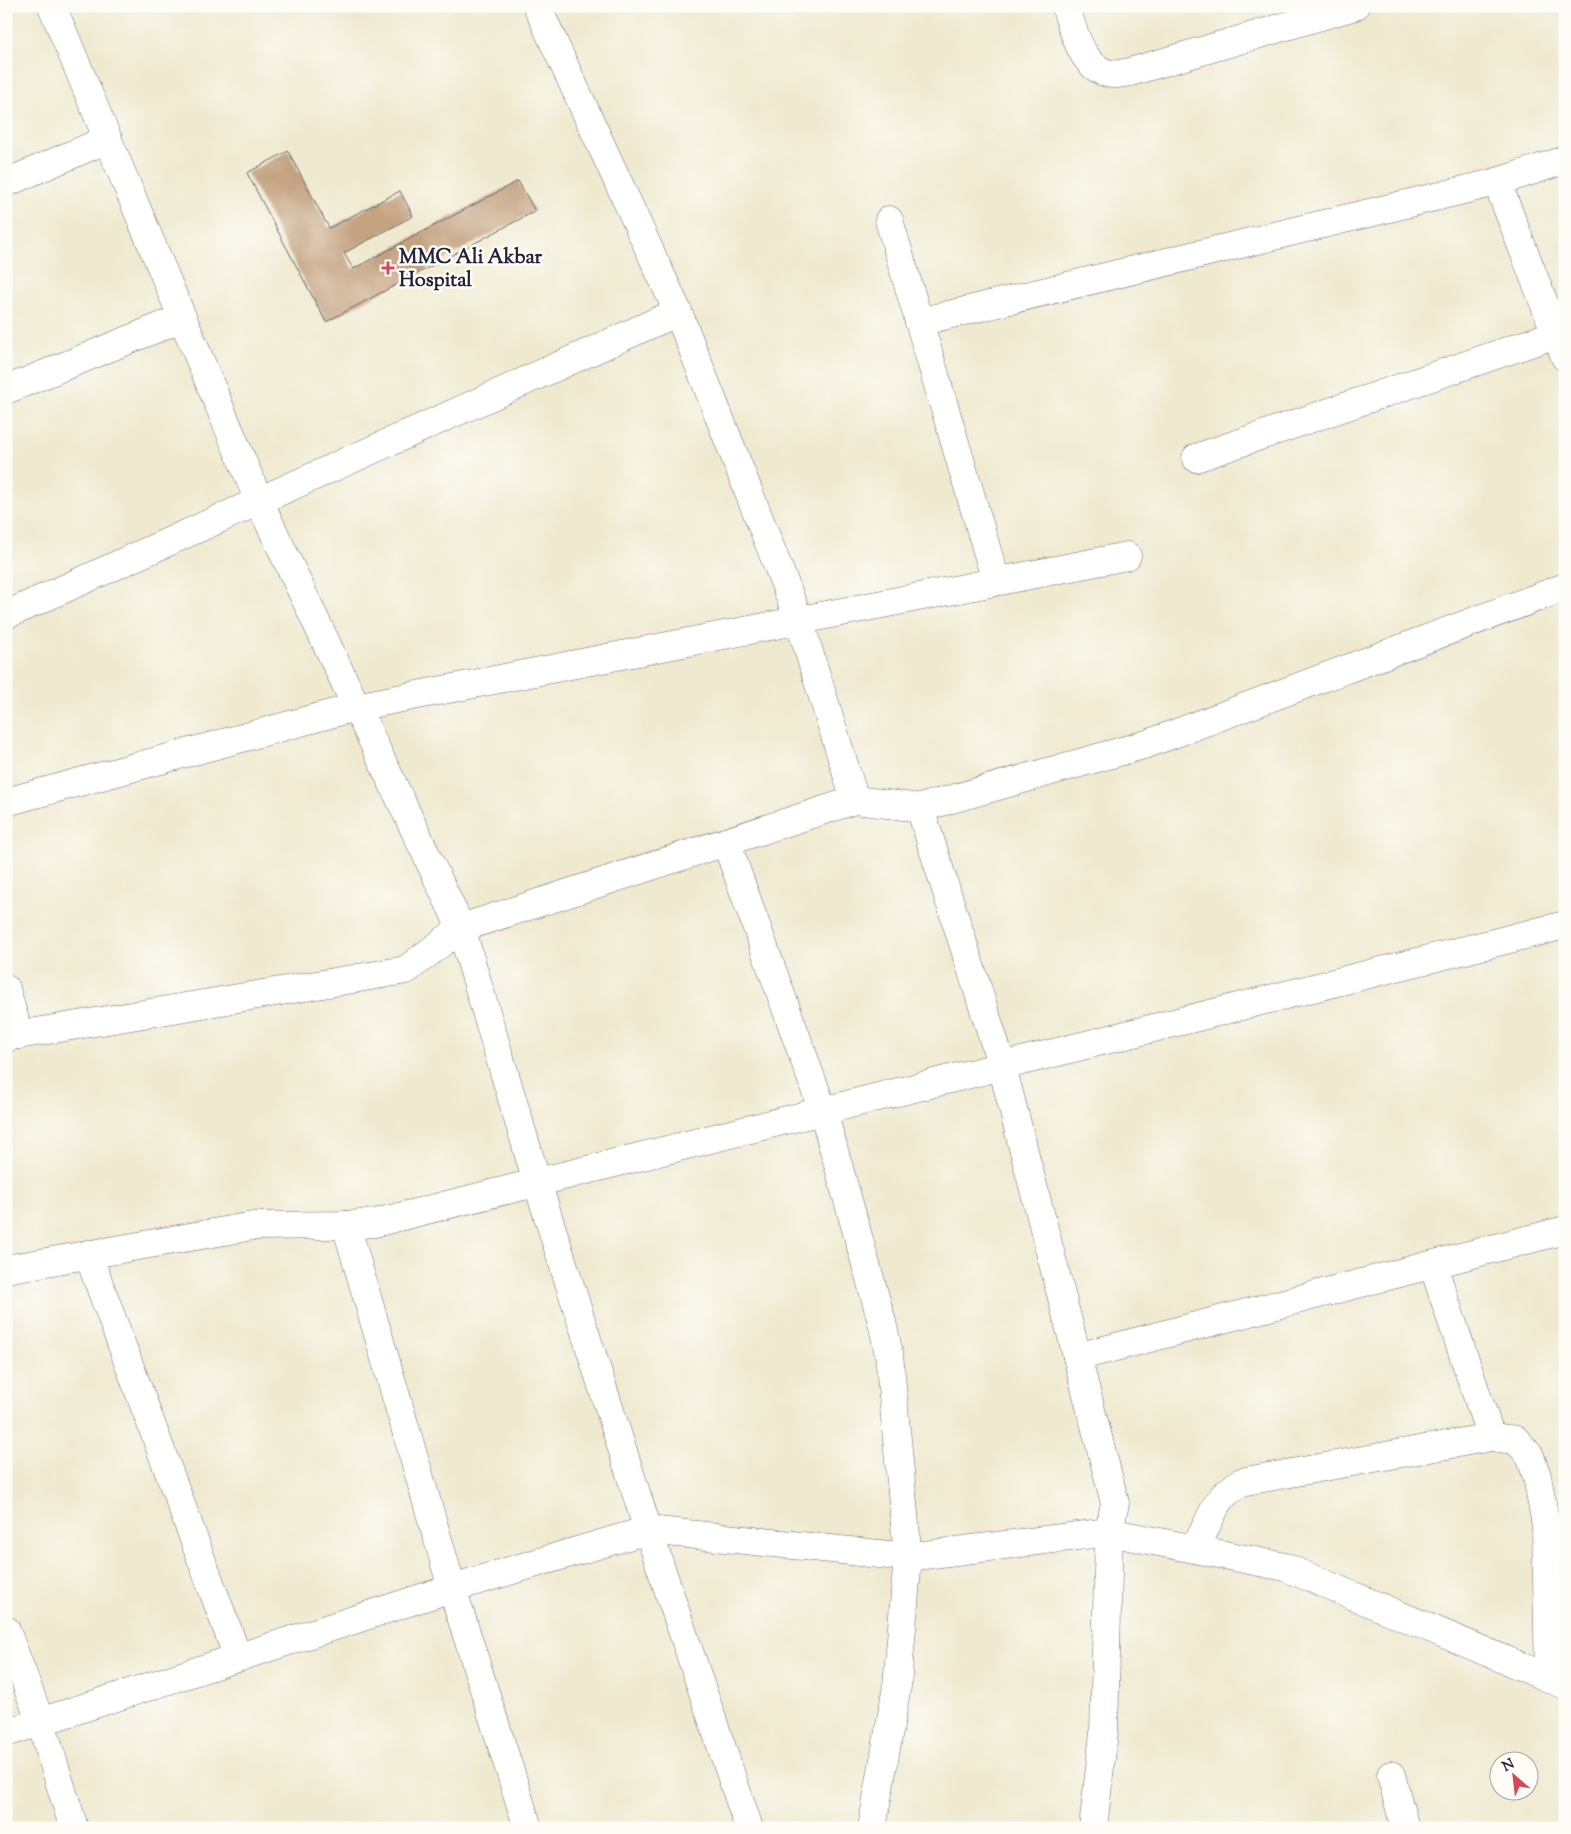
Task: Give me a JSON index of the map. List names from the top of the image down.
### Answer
{
  "places": {
    "health": ["MMC Ali Akbar Hospital"]
  },
  "north": "top left"
}
